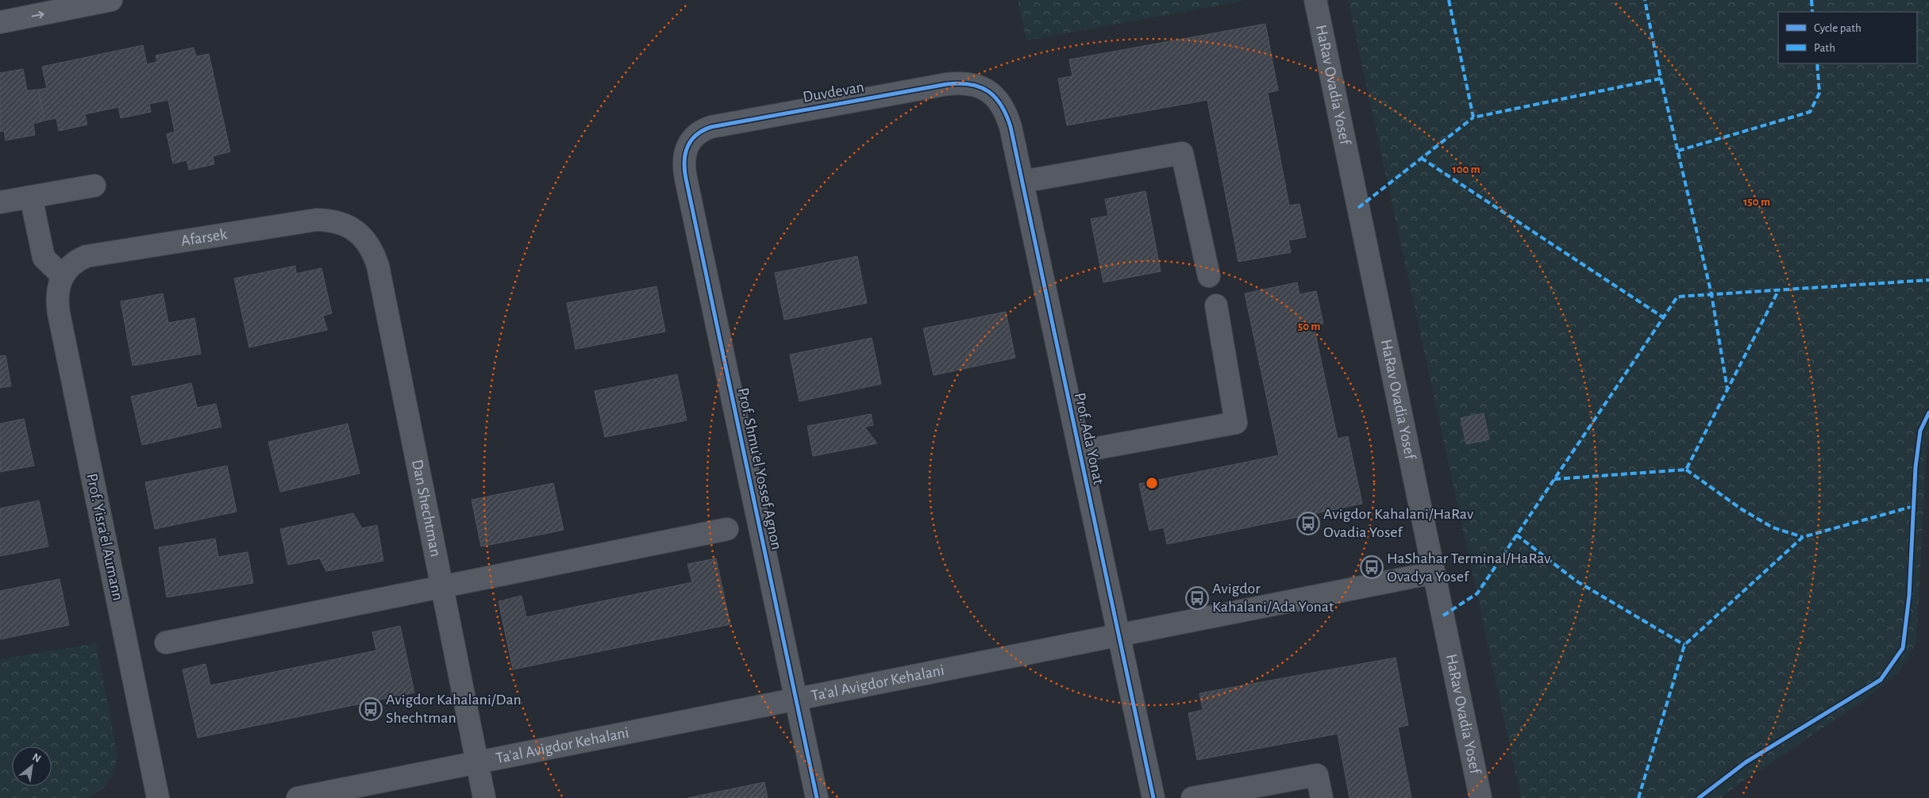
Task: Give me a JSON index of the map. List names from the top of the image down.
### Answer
{
  "streets": {
    "street": [
      "HaRav Ovadia Yosef",
      "Duvdevan",
      "Afarsek",
      "Prof. Ada Yonat",
      "Prof. Shmu'el Yossef Agnon",
      "Dan Shechtman",
      "Prof. Yisra'el Aumann",
      "Ta'al Avigdor Kehalani"
    ]
  },
  "crossings": [
    ["HaRav Ovadia Yosef", "Ta'al Avigdor Kehalani"],
    ["Duvdevan", "Prof. Ada Yonat"],
    ["Duvdevan", "Prof. Shmu'el Yossef Agnon"],
    ["Afarsek", "Dan Shechtman"],
    ["Afarsek", "Prof. Yisra'el Aumann"],
    ["Prof. Ada Yonat", "Ta'al Avigdor Kehalani"],
    ["Prof. Shmu'el Yossef Agnon", "Ta'al Avigdor Kehalani"],
    ["Dan Shechtman", "Ta'al Avigdor Kehalani"]
  ],
  "places": {
    "bus stop": [
      "Avigdor Kahalani/HaRav Ovadia Yosef",
      "HaShahar Terminal/HaRav Ovadya Yosef",
      "Avigdor Kahalani/Ada Yonat",
      "Avigdor Kahalani/Dan Shechtman"
    ]
  },
  "legend": ["Cycle path", "Path"],
  "north": "top right",
  "rings": ["100 m", "150 m", "50 m"]
}
